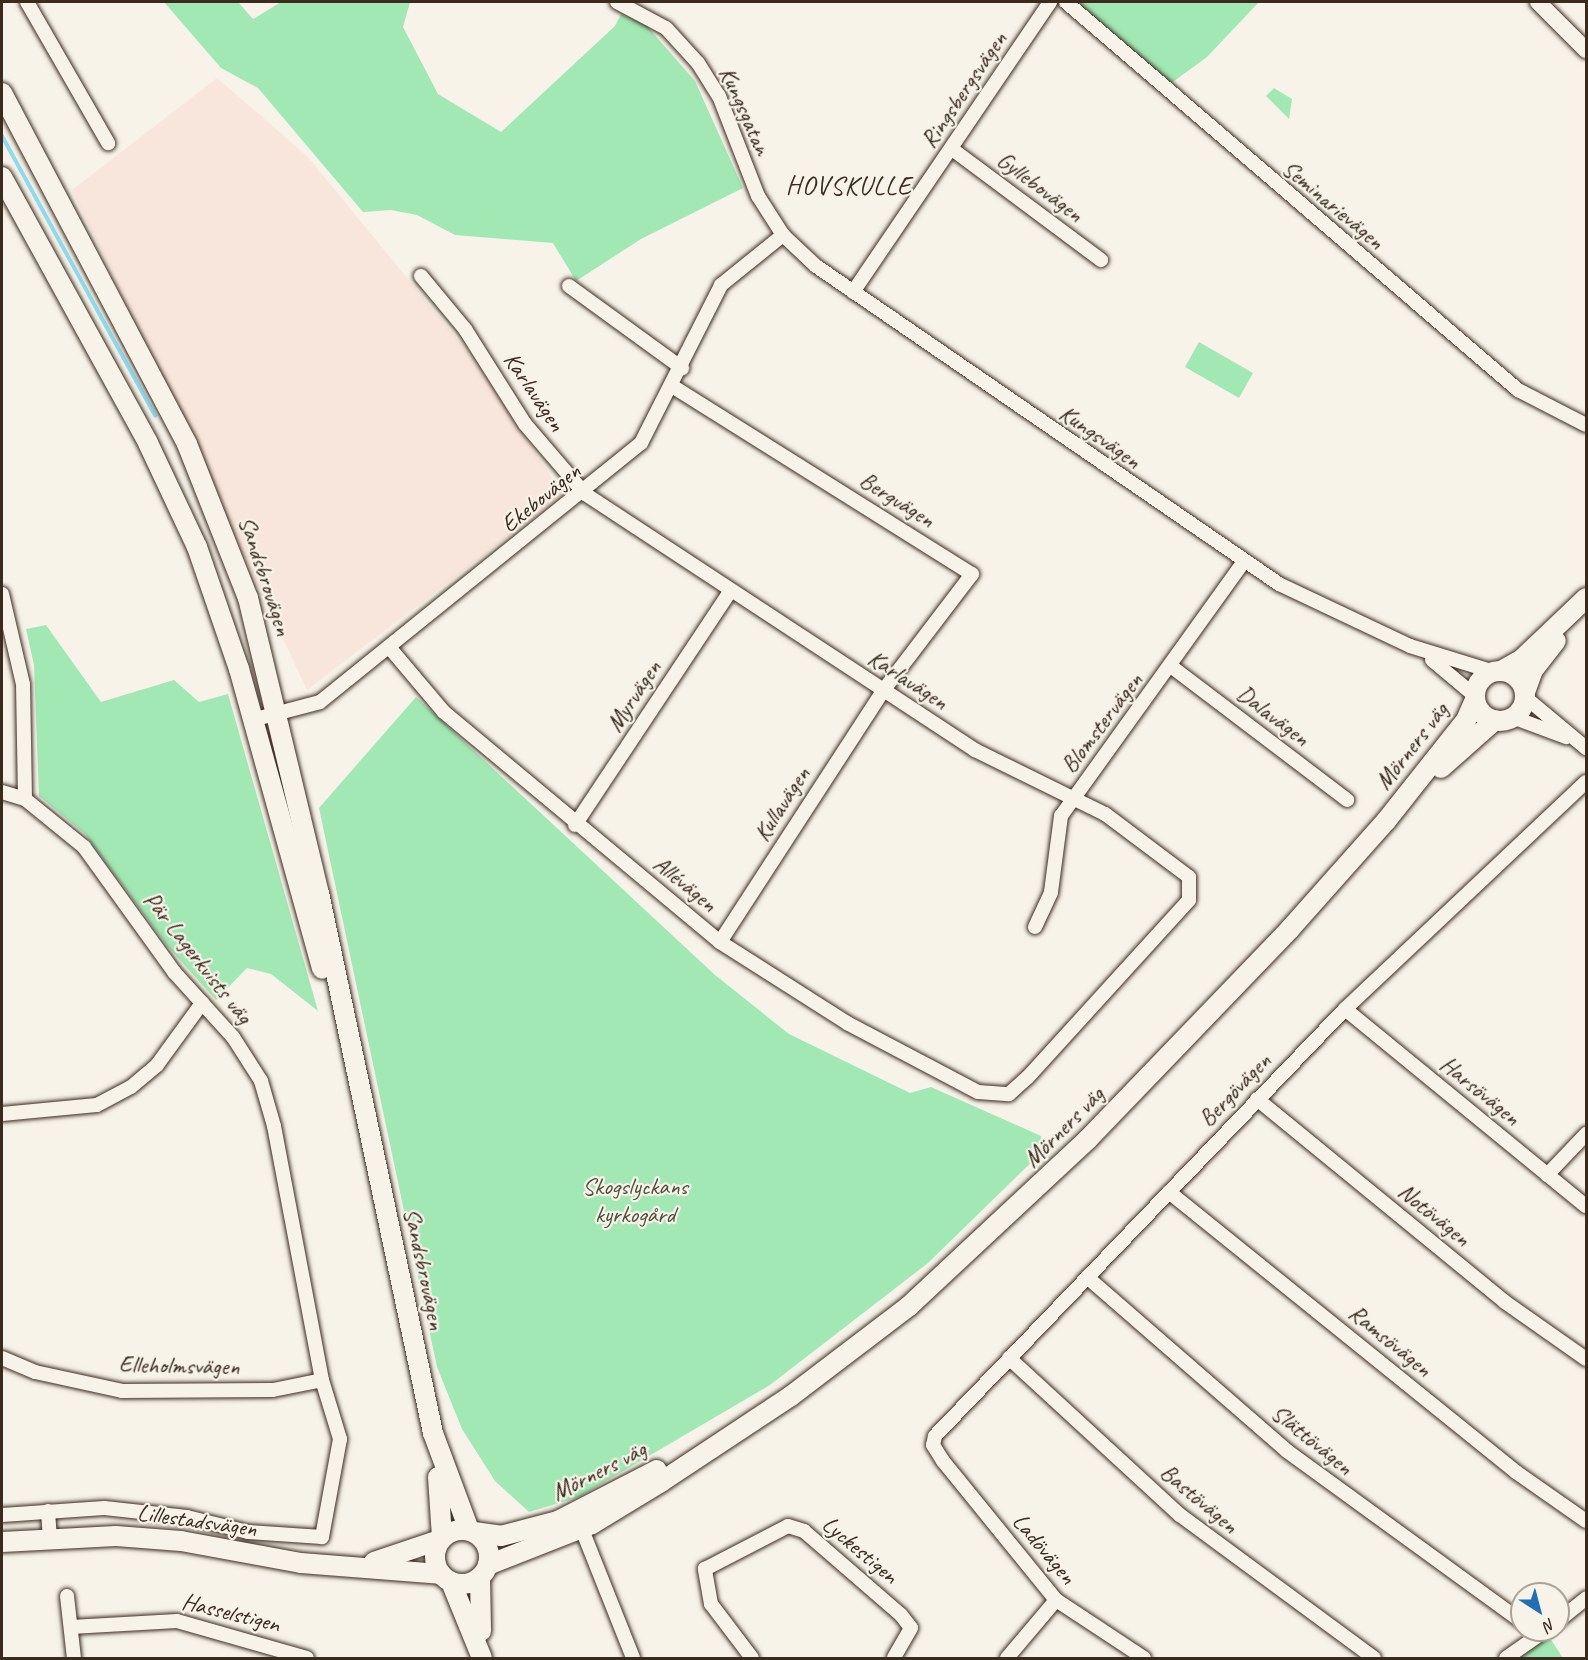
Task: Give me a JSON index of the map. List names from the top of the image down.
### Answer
{
  "streets": {
    "main road": ["Sandsbrovägen", "Mörners väg", "Lillestadsvägen"],
    "street": [
      "Ringsbergsvägen",
      "Kungsgatan",
      "Gyllebovägen",
      "Seminarievägen",
      "Karlavägen",
      "Kungsvägen",
      "Ekebovägen",
      "Bergvägen",
      "Myrvägen",
      "Dalavägen",
      "Blomstervägen",
      "Kullavägen",
      "Allévägen",
      "Pär Lagerkvists väg",
      "Bergövägen",
      "Harsövägen",
      "Notövägen",
      "Ramsövägen",
      "Elleholmsvägen",
      "Slättövägen",
      "Bastövägen",
      "Ladövägen",
      "Lyckestigen",
      "Hasselstigen"
    ]
  },
  "crossings": [
    ["Ringsbergsvägen", "Gyllebovägen"],
    ["Ringsbergsvägen", "Kungsvägen"],
    ["Kungsgatan", "Kungsvägen"],
    ["Kungsgatan", "Ekebovägen"],
    ["Karlavägen", "Ekebovägen"],
    ["Karlavägen", "Bergvägen"],
    ["Karlavägen", "Myrvägen"],
    ["Karlavägen", "Blomstervägen"],
    ["Karlavägen", "Kullavägen"],
    ["Karlavägen", "Allévägen"],
    ["Kungsvägen", "Ekebovägen"],
    ["Kungsvägen", "Blomstervägen"],
    ["Kungsvägen", "Mörners väg"],
    ["Ekebovägen", "Bergvägen"],
    ["Ekebovägen", "Sandsbrovägen"],
    ["Ekebovägen", "Allévägen"],
    ["Bergvägen", "Kullavägen"],
    ["Sandsbrovägen", "Mörners väg"],
    ["Sandsbrovägen", "Lillestadsvägen"],
    ["Myrvägen", "Allévägen"],
    ["Dalavägen", "Blomstervägen"],
    ["Mörners väg", "Lillestadsvägen"],
    ["Kullavägen", "Allévägen"],
    ["Pär Lagerkvists väg", "Elleholmsvägen"],
    ["Pär Lagerkvists väg", "Lillestadsvägen"],
    ["Bergövägen", "Harsövägen"],
    ["Bergövägen", "Notövägen"],
    ["Bergövägen", "Ramsövägen"],
    ["Bergövägen", "Slättövägen"],
    ["Bergövägen", "Bastövägen"],
    ["Bergövägen", "Ladövägen"]
  ],
  "districts": ["HOVSKULLE"],
  "parks": ["Skogslyckans kyrkogård"],
  "north": "bottom right"
}
